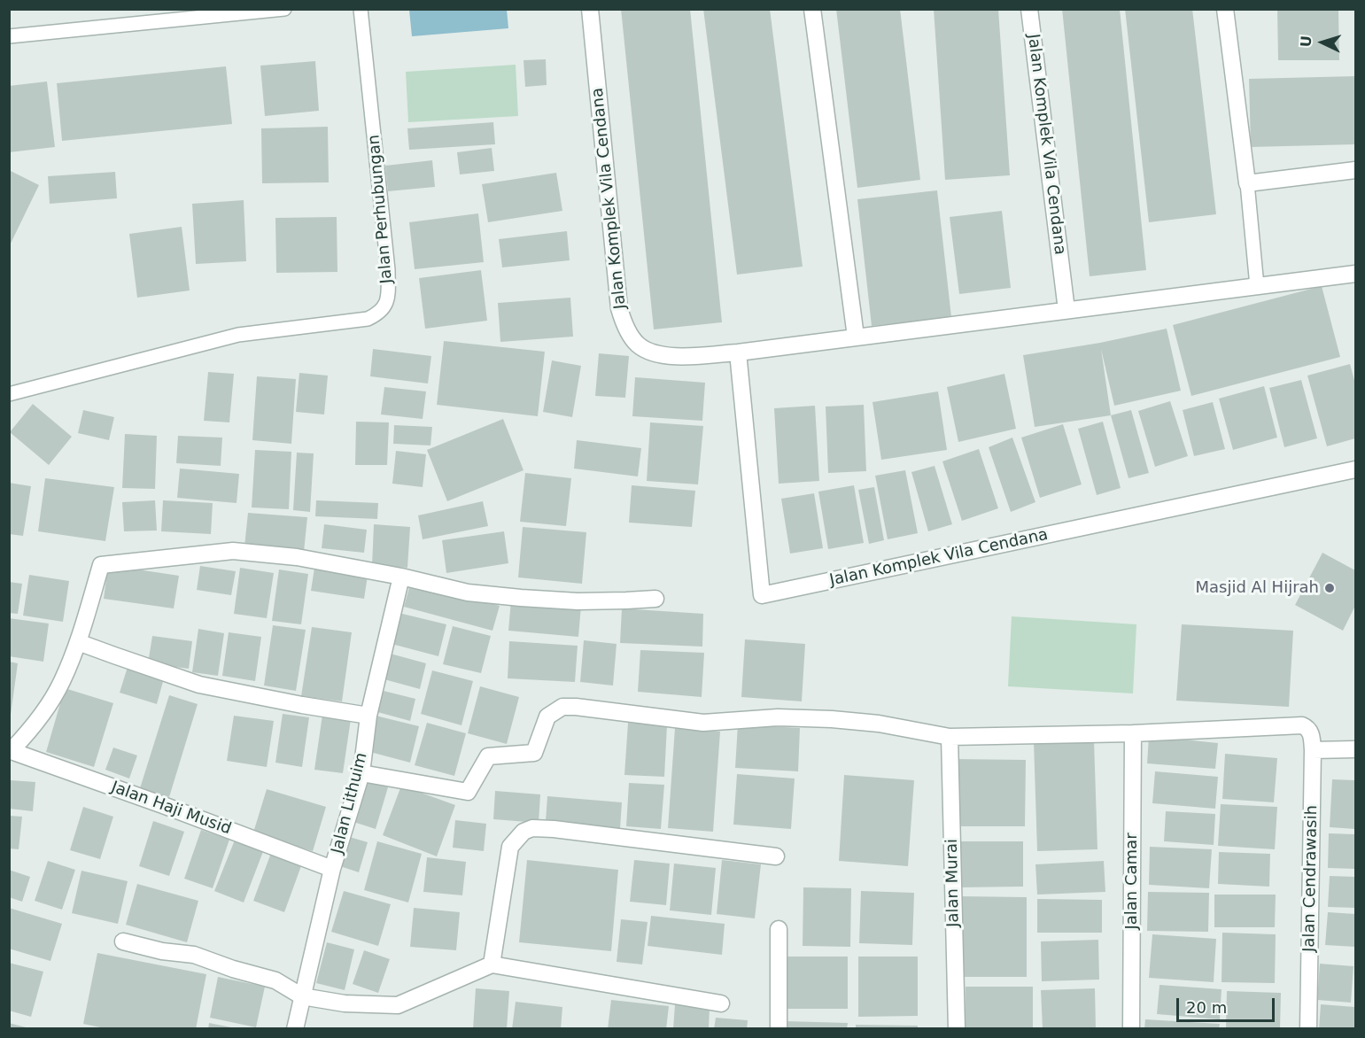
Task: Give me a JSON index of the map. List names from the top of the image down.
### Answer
{
  "streets": {
    "street": [
      "Jalan Komplek Vila Cendana",
      "Jalan Lithuim",
      "Jalan Haji Musid",
      "Jalan Cendrawasih",
      "Jalan Camar",
      "Jalan Murai"
    ],
    "lane": ["Jalan Perhubungan"]
  },
  "crossings": [
    ["Jalan Lithuim", "Jalan Haji Musid"],
    ["Jalan Cendrawasih", "Jalan Camar"]
  ],
  "places": ["Masjid Al Hijrah"],
  "scale_bar": "20 m",
  "north": "left"
}
